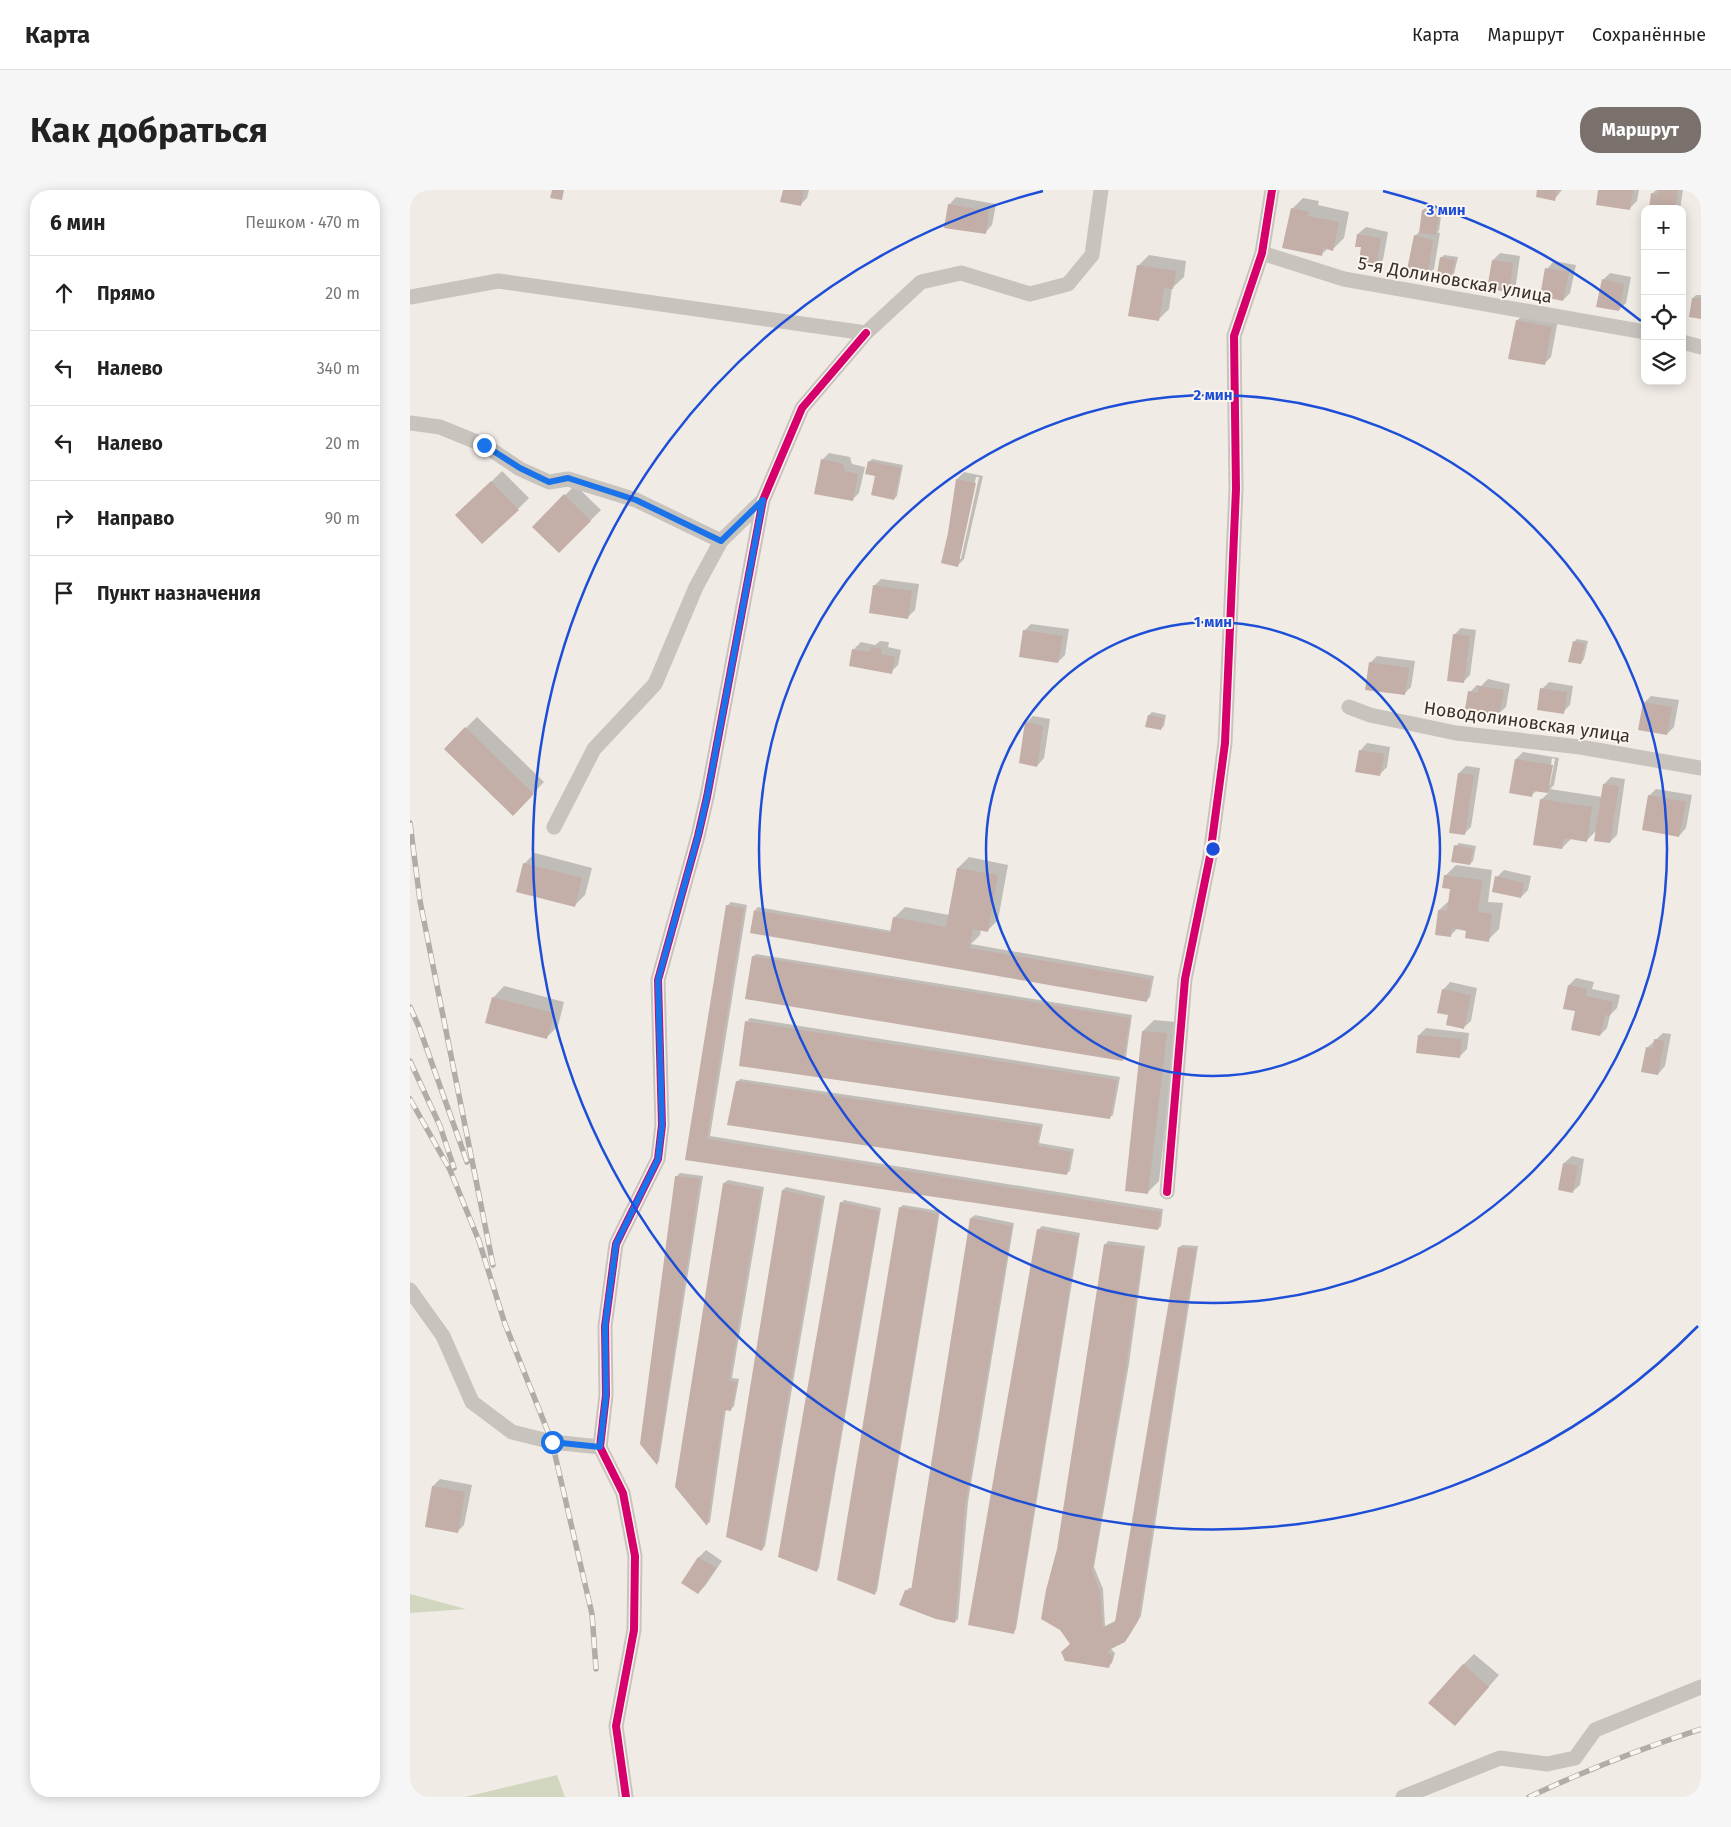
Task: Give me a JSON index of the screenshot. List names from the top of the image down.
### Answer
{
  "streets": {
    "street": ["5-я Долиновская улица", "Новодолиновская улица"]
  },
  "page": {
    "header": "Карта",
    "nav": ["Карта", "Маршрут", "Сохранённые"],
    "buttons": "Маршрут",
    "title": "Как добраться",
    "heading": ["6 мин", "Пешком · 470 m"],
    "map_buttons": ["+", "−"],
    "list": [
      ["Прямо", "20 m"],
      ["Налево", "340 m"],
      ["Налево", "20 m"],
      ["Направо", "90 m"],
      "Пункт назначения"
    ]
  },
  "rings": ["3 мин", "2 мин", "1 мин"]
}
